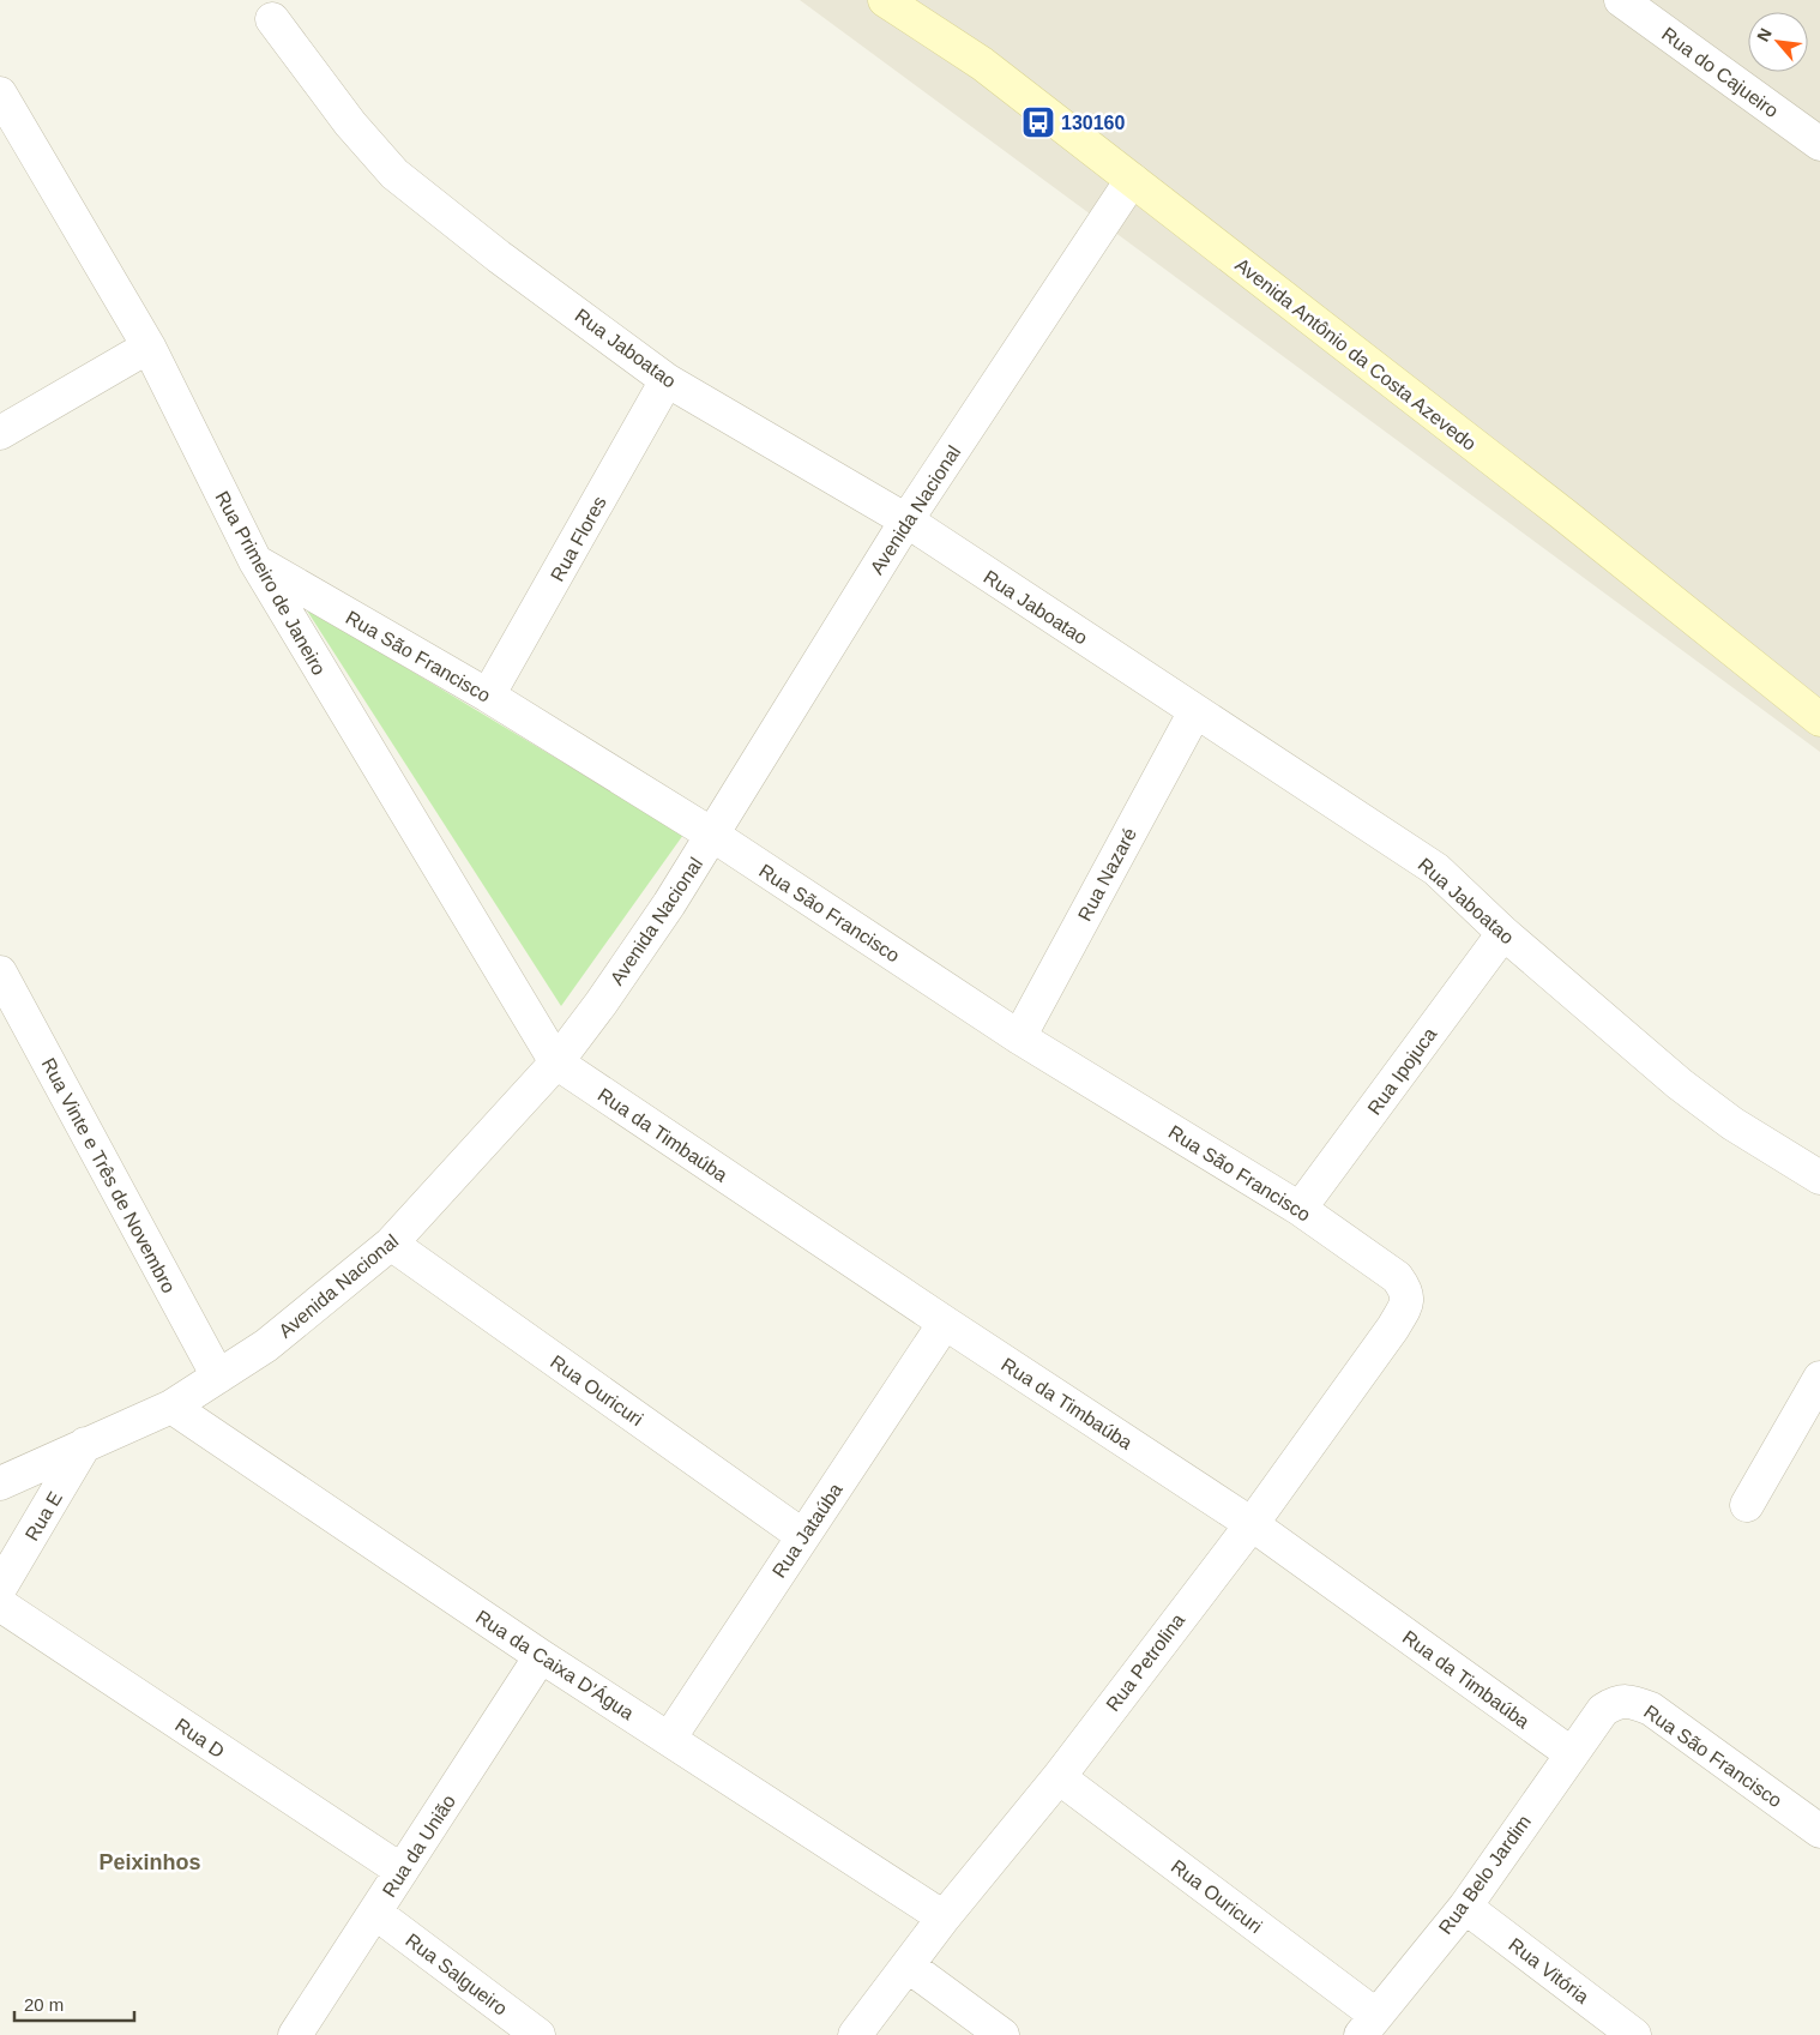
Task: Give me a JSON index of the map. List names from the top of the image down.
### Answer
{
  "streets": {
    "main road": ["Avenida Antônio da Costa Azevedo"],
    "street": [
      "Rua do Cajueiro",
      "Rua Jaboatao",
      "Avenida Nacional",
      "Rua Flores",
      "Rua Primeiro de Janeiro",
      "Rua São Francisco",
      "Rua Nazaré",
      "Rua Ipojuca",
      "Rua da Timbaúba",
      "Rua Vinte e Três de Novembro",
      "Rua Ouricuri",
      "Rua E",
      "Rua Jataúba",
      "Rua Petrolina",
      "Rua da Caixa D'Água",
      "Rua D",
      "Rua da União",
      "Rua Belo Jardim",
      "Rua Vitória",
      "Rua Salgueiro"
    ]
  },
  "crossings": [
    ["Rua Jaboatao", "Avenida Nacional"],
    ["Rua Jaboatao", "Rua Flores"],
    ["Rua Jaboatao", "Rua Nazaré"],
    ["Rua Jaboatao", "Rua Ipojuca"],
    ["Avenida Antônio da Costa Azevedo", "Avenida Nacional"],
    ["Avenida Nacional", "Rua Primeiro de Janeiro"],
    ["Avenida Nacional", "Rua São Francisco"],
    ["Avenida Nacional", "Rua da Timbaúba"],
    ["Avenida Nacional", "Rua Vinte e Três de Novembro"],
    ["Avenida Nacional", "Rua Ouricuri"],
    ["Avenida Nacional", "Rua E"],
    ["Avenida Nacional", "Rua da Caixa D'Água"],
    ["Rua Flores", "Rua São Francisco"],
    ["Rua Primeiro de Janeiro", "Rua São Francisco"],
    ["Rua Primeiro de Janeiro", "Rua da Timbaúba"],
    ["Rua São Francisco", "Rua Nazaré"],
    ["Rua São Francisco", "Rua Ipojuca"],
    ["Rua São Francisco", "Rua Petrolina"],
    ["Rua São Francisco", "Rua Belo Jardim"],
    ["Rua da Timbaúba", "Rua Jataúba"],
    ["Rua da Timbaúba", "Rua Petrolina"],
    ["Rua da Timbaúba", "Rua Belo Jardim"],
    ["Rua Ouricuri", "Rua Jataúba"],
    ["Rua Ouricuri", "Rua Petrolina"],
    ["Rua Ouricuri", "Rua Belo Jardim"],
    ["Rua Jataúba", "Rua da Caixa D'Água"],
    ["Rua Petrolina", "Rua da Caixa D'Água"],
    ["Rua da Caixa D'Água", "Rua da União"],
    ["Rua D", "Rua da União"],
    ["Rua da União", "Rua Salgueiro"],
    ["Rua Belo Jardim", "Rua Vitória"]
  ],
  "districts": ["Peixinhos"],
  "places": {
    "bus stop": ["130160"]
  },
  "scale_bar": "20 m",
  "north": "top left"
}
